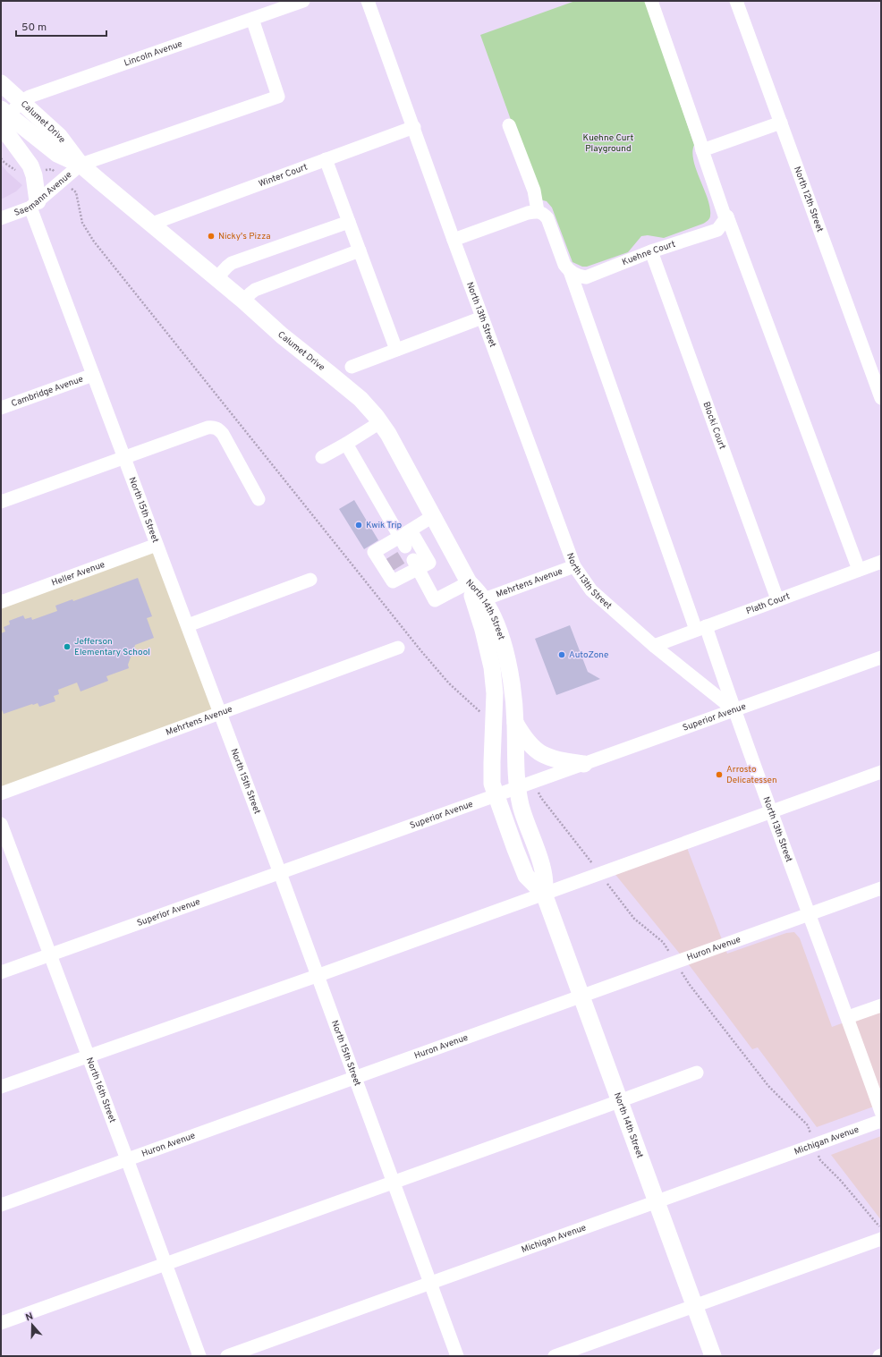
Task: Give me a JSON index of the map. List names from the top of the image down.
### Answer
{
  "streets": {
    "main road": ["Calumet Drive", "North 14th Street"],
    "street": [
      "Lincoln Avenue",
      "Winter Court",
      "Saemann Avenue",
      "North 12th Street",
      "Kuehne Court",
      "North 13th Street",
      "Cambridge Avenue",
      "Blocki Court",
      "North 15th Street",
      "Heller Avenue",
      "Mehrtens Avenue",
      "Plath Court",
      "Superior Avenue",
      "Huron Avenue",
      "North 16th Street",
      "Michigan Avenue"
    ]
  },
  "crossings": [
    ["Lincoln Avenue", "Calumet Drive"],
    ["Calumet Drive", "Winter Court"],
    ["Calumet Drive", "Saemann Avenue"],
    ["Calumet Drive", "North 14th Street"],
    ["Winter Court", "North 13th Street"],
    ["Saemann Avenue", "North 15th Street"],
    ["Kuehne Court", "Blocki Court"],
    ["North 13th Street", "Mehrtens Avenue"],
    ["North 13th Street", "Plath Court"],
    ["North 13th Street", "Superior Avenue"],
    ["North 13th Street", "Huron Avenue"],
    ["Cambridge Avenue", "North 15th Street"],
    ["Blocki Court", "Plath Court"],
    ["North 15th Street", "Heller Avenue"],
    ["North 15th Street", "Mehrtens Avenue"],
    ["North 15th Street", "Superior Avenue"],
    ["North 15th Street", "Huron Avenue"],
    ["North 15th Street", "Michigan Avenue"],
    ["Mehrtens Avenue", "North 14th Street"],
    ["North 14th Street", "Superior Avenue"],
    ["North 14th Street", "Huron Avenue"],
    ["North 14th Street", "Michigan Avenue"],
    ["Superior Avenue", "North 16th Street"],
    ["Huron Avenue", "North 16th Street"]
  ],
  "parks": ["Kuehne Curt Playground"],
  "places": [
    "Nicky's Pizza",
    "Kwik Trip",
    "Jefferson Elementary School",
    "AutoZone",
    "Arrosto Delicatessen"
  ],
  "scale_bar": "50 m",
  "north": "top"
}
